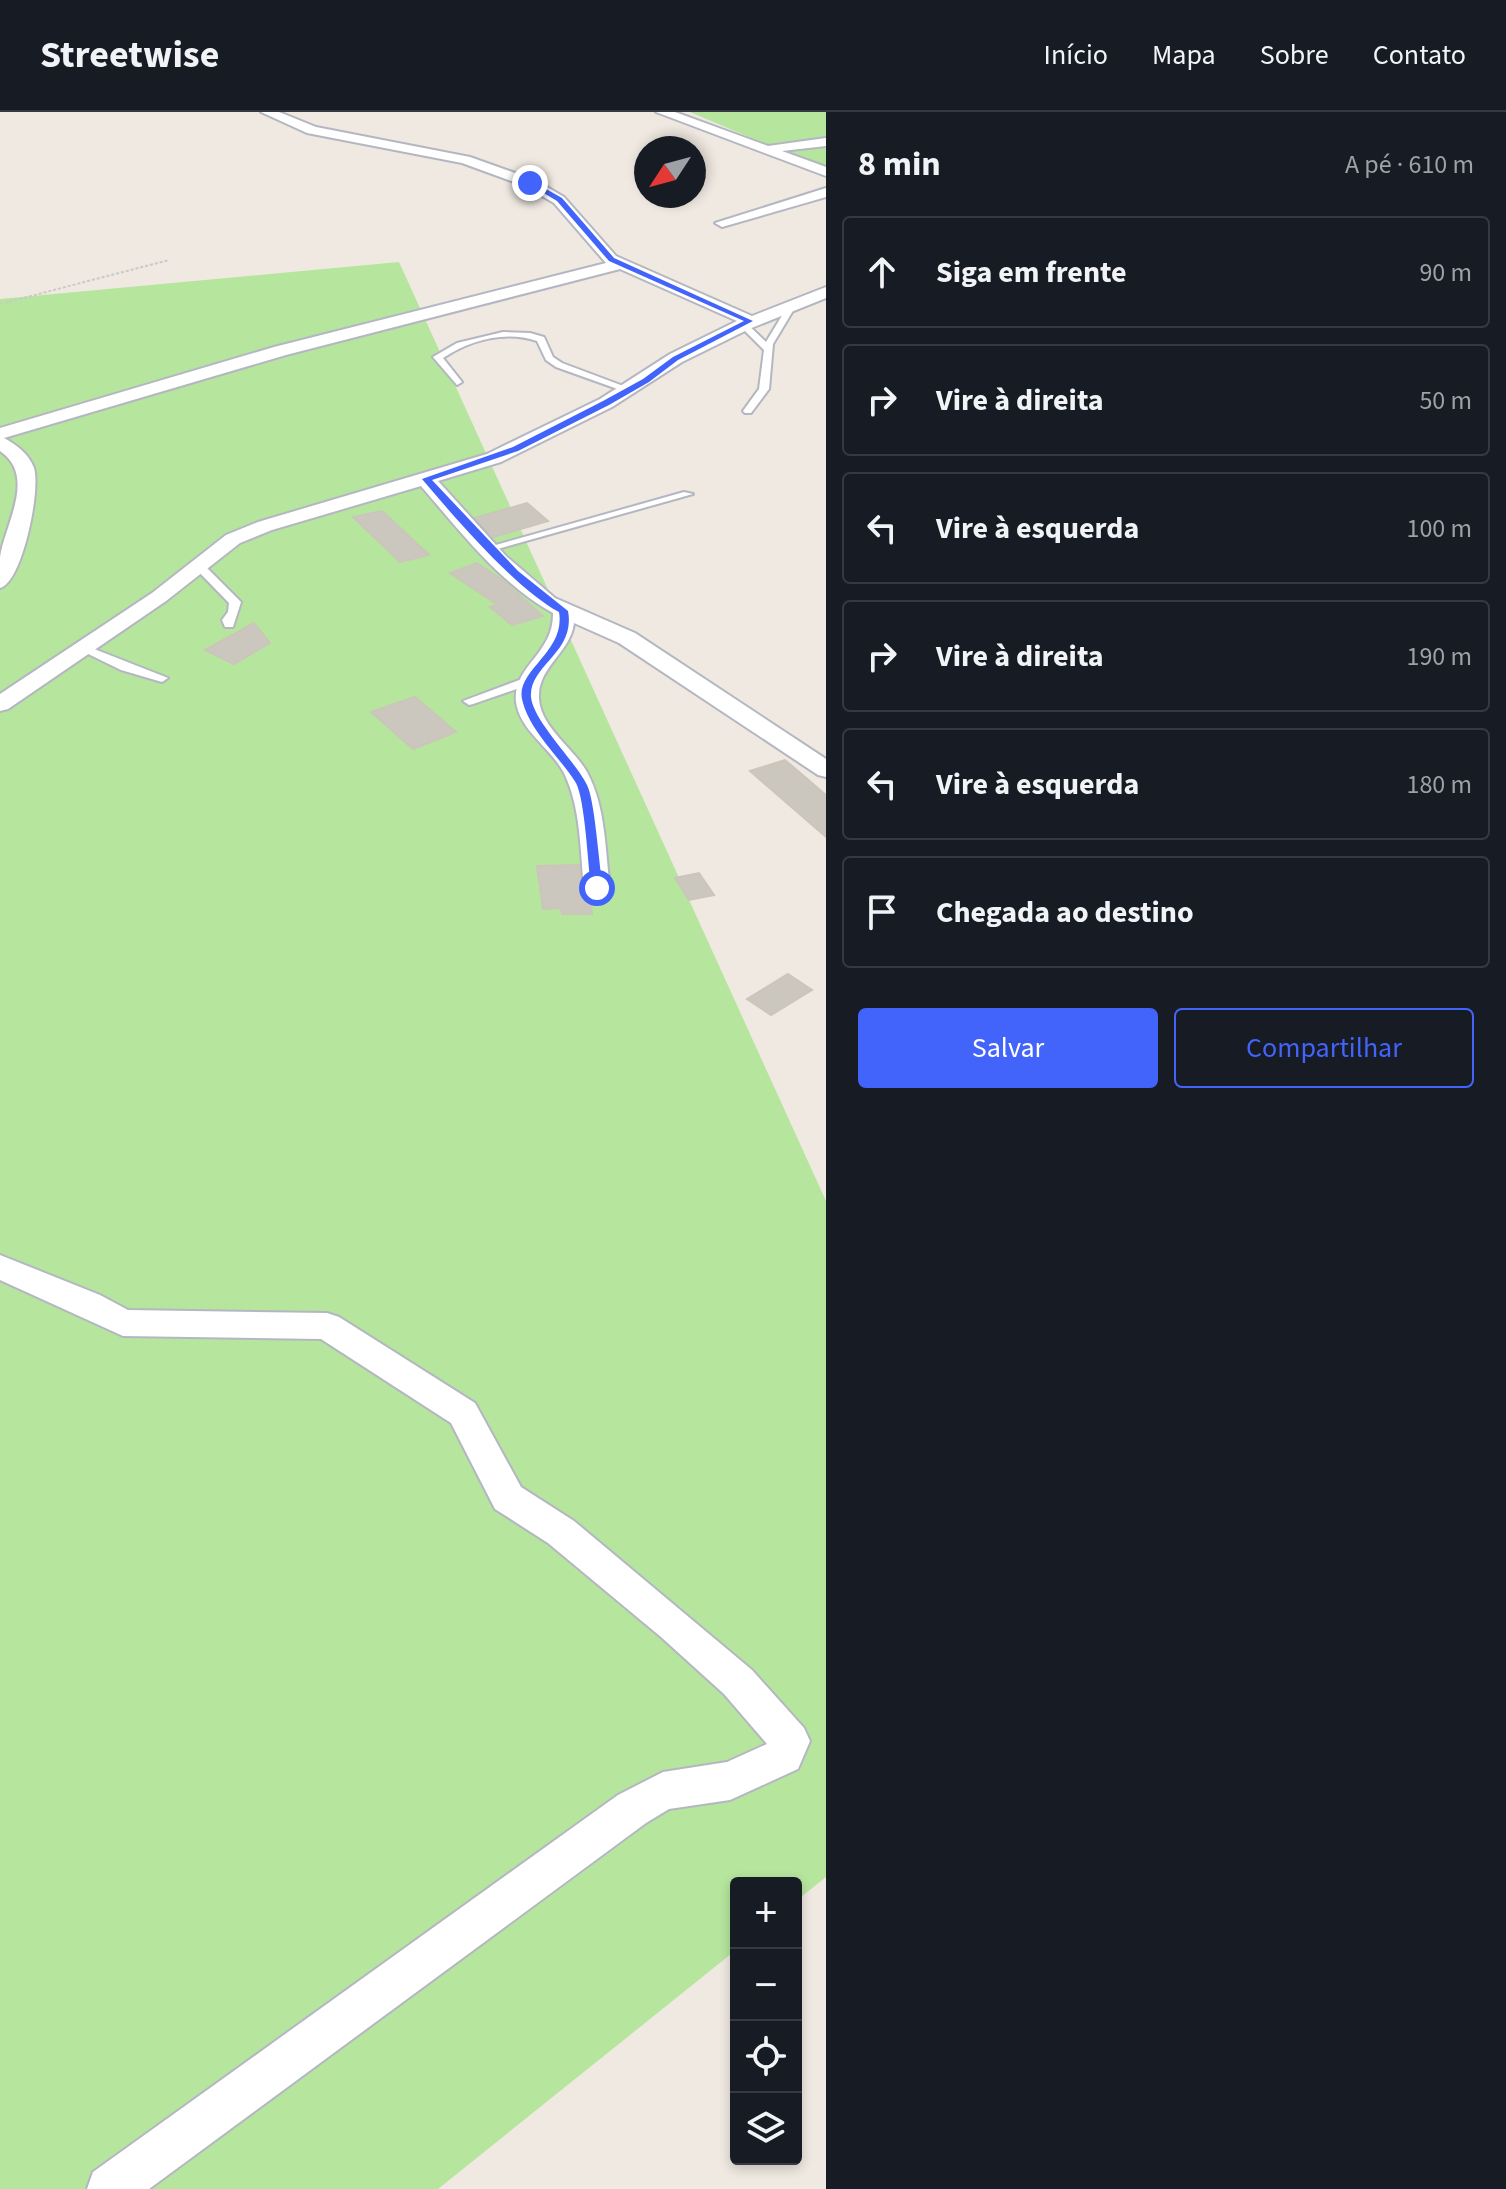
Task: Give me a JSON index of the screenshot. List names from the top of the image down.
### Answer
{
  "north": "bottom left",
  "page": {
    "header": "Streetwise",
    "nav": [
      "Início",
      "Mapa",
      "Sobre",
      "Contato"
    ],
    "heading": ["8 min", "A pé · 610 m"],
    "list": [
      ["Siga em frente", "90 m"],
      ["Vire à direita", "50 m"],
      ["Vire à esquerda", "100 m"],
      ["Vire à direita", "190 m"],
      ["Vire à esquerda", "180 m"],
      "Chegada ao destino"
    ],
    "buttons": ["Salvar", "Compartilhar"],
    "map_buttons": ["+", "−"]
  }
}
